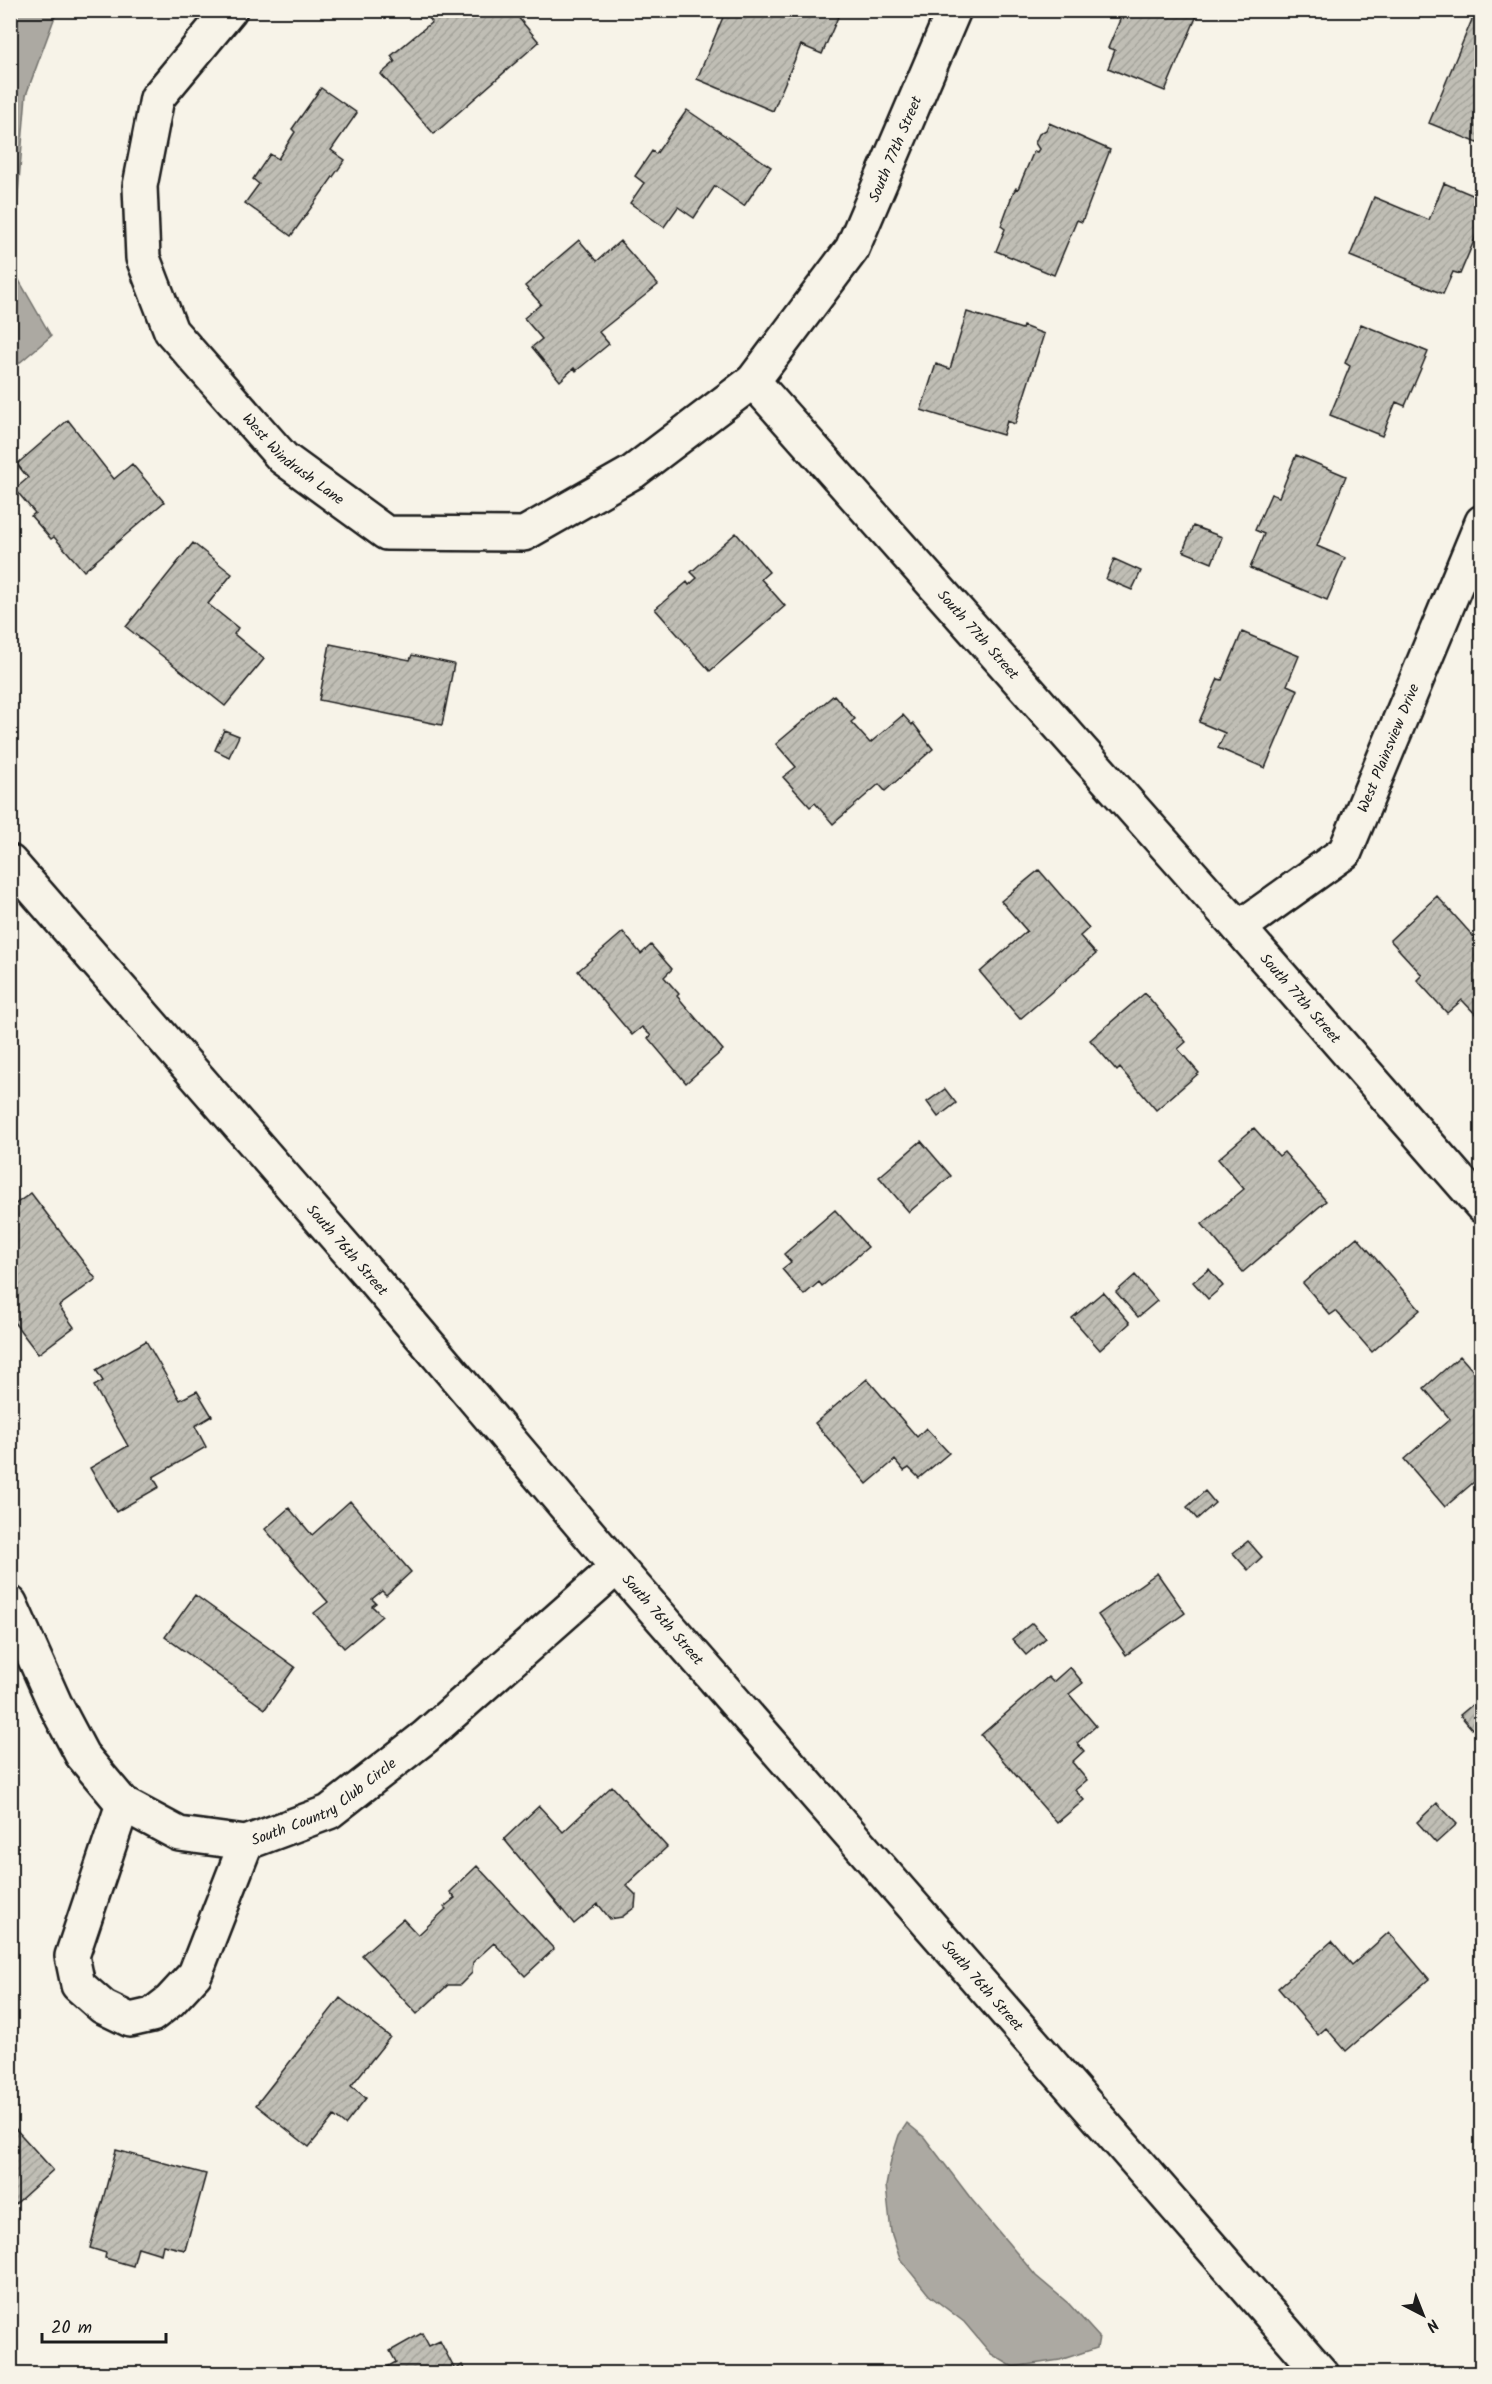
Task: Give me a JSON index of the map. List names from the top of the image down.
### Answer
{
  "streets": {
    "street": [
      "South 77th Street",
      "West Windrush Lane",
      "West Plainsview Drive",
      "South 76th Street",
      "South Country Club Circle"
    ]
  },
  "crossings": [
    ["South 77th Street", "West Windrush Lane"],
    ["South 77th Street", "West Plainsview Drive"],
    ["South 76th Street", "South Country Club Circle"]
  ],
  "scale_bar": "20 m",
  "north": "bottom right"
}
